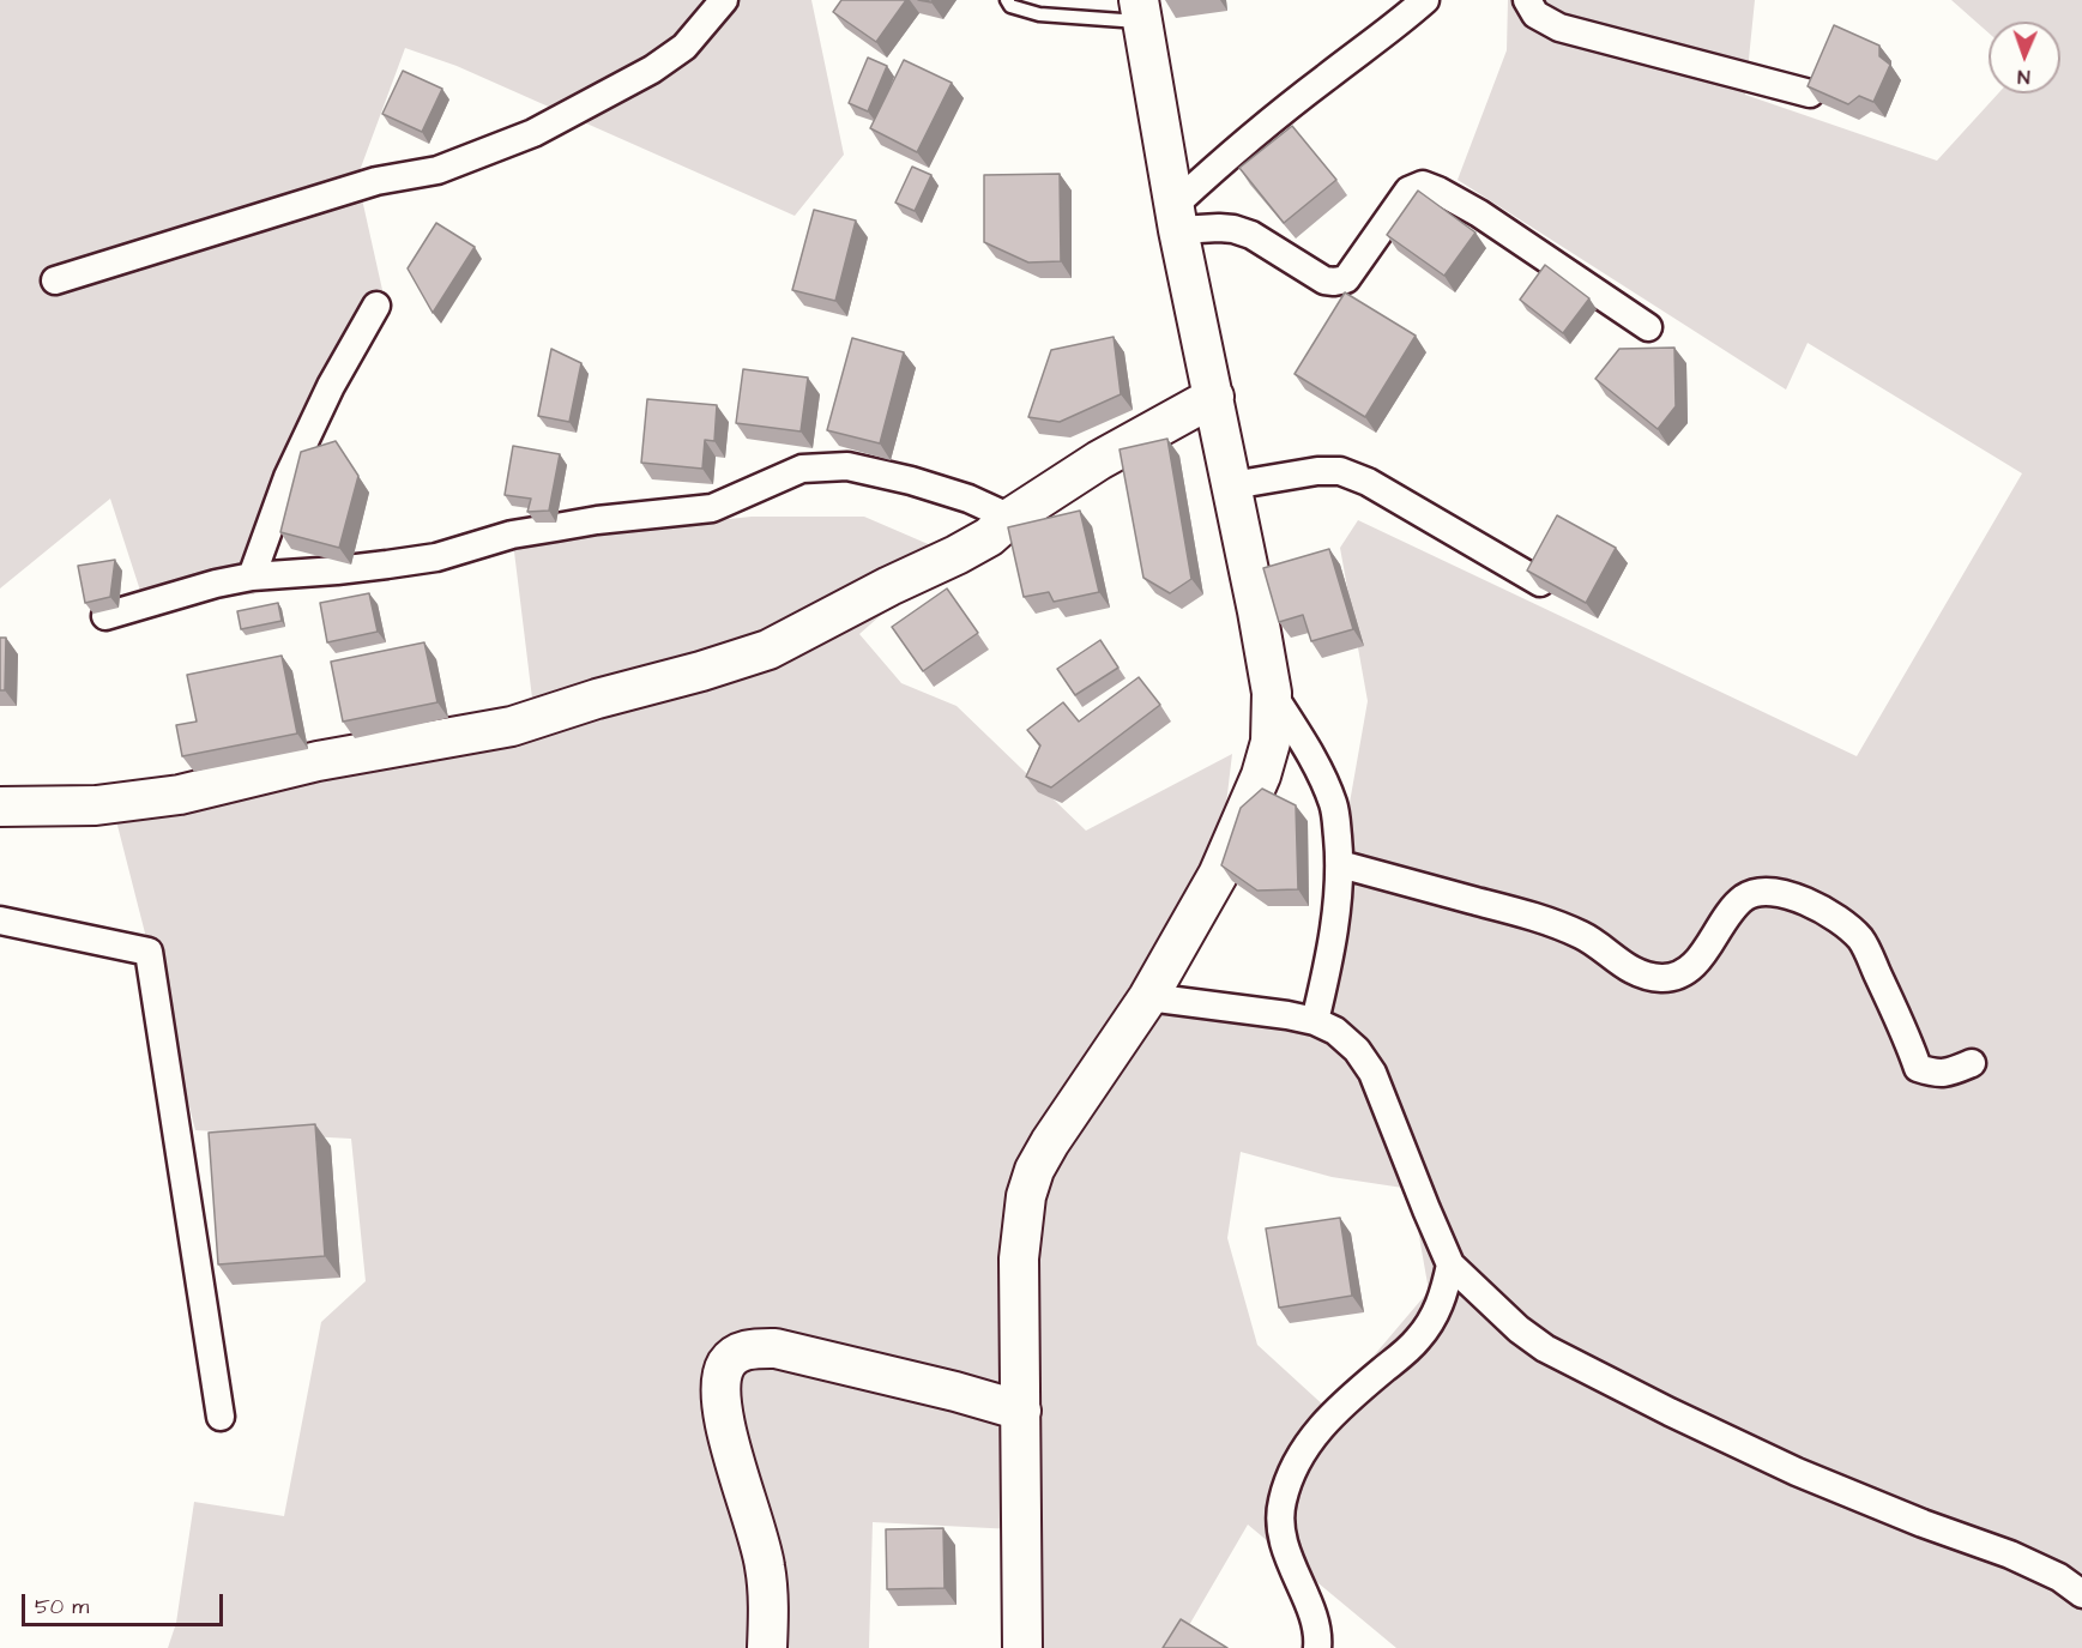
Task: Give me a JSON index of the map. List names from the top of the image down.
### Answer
{
  "scale_bar": "50 m",
  "north": "bottom"
}
